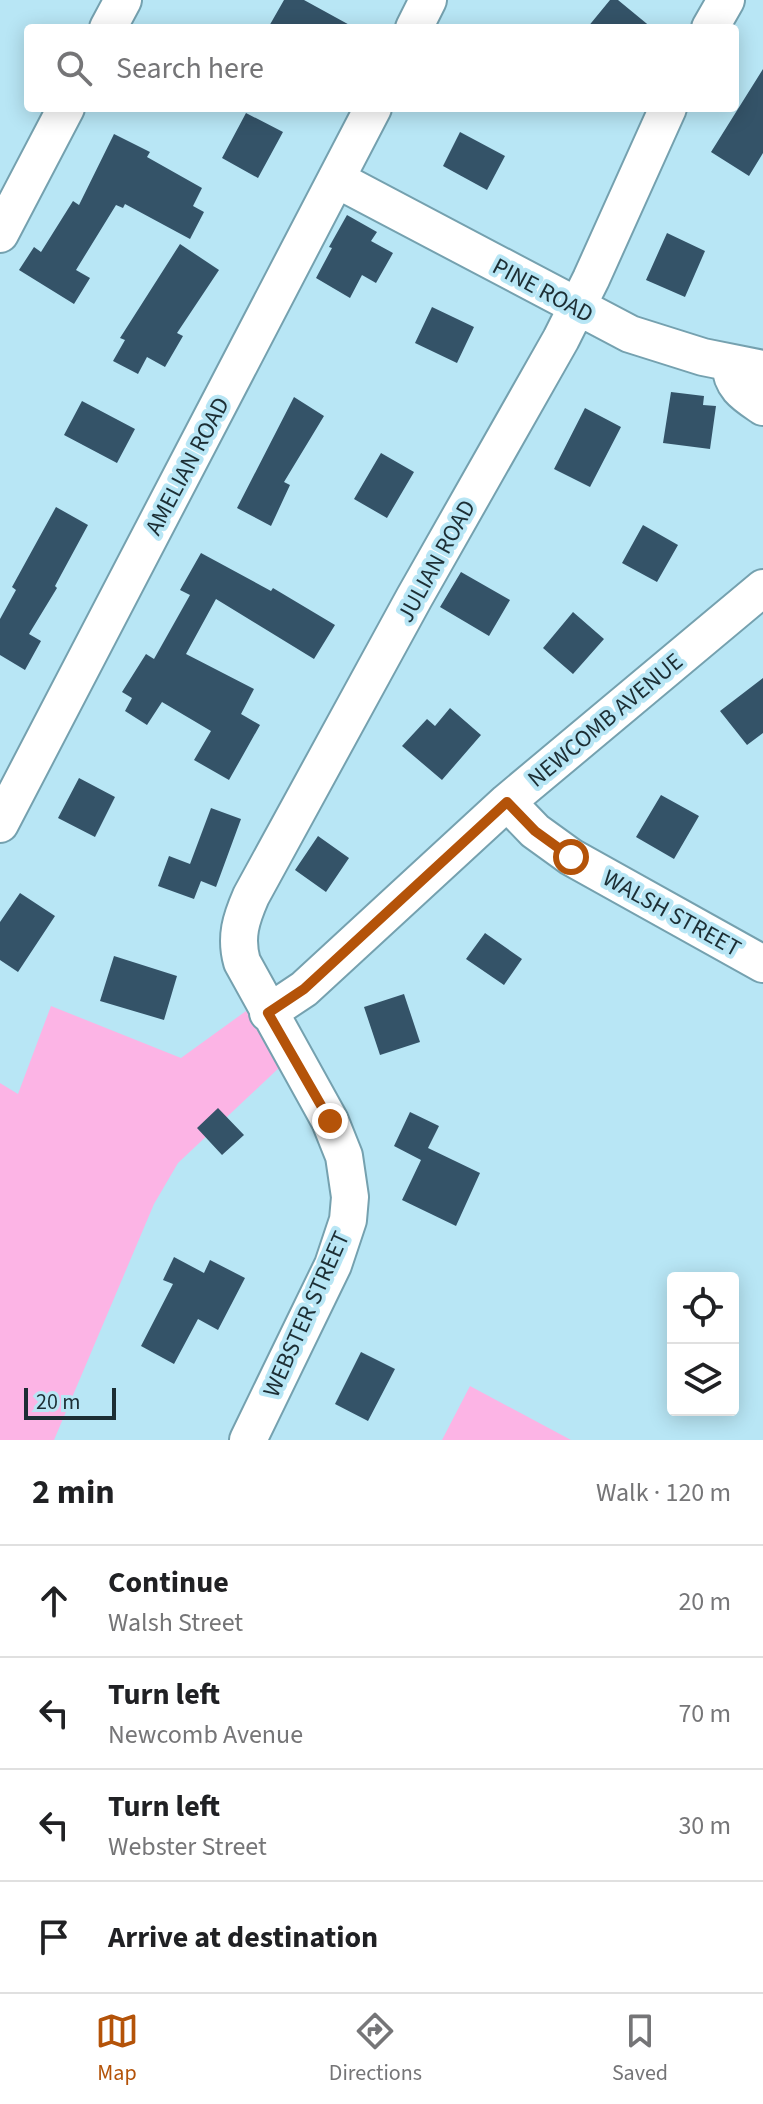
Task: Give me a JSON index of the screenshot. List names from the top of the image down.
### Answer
{
  "streets": {
    "street": [
      "PINE ROAD",
      "AMELIAN ROAD",
      "JULIAN ROAD",
      "NEWCOMB AVENUE",
      "WALSH STREET",
      "WEBSTER STREET"
    ]
  },
  "crossings": [
    ["PINE ROAD", "AMELIAN ROAD"],
    ["PINE ROAD", "JULIAN ROAD"],
    ["JULIAN ROAD", "NEWCOMB AVENUE"],
    ["JULIAN ROAD", "WEBSTER STREET"],
    ["NEWCOMB AVENUE", "WALSH STREET"],
    ["NEWCOMB AVENUE", "WEBSTER STREET"]
  ],
  "scale_bar": "20 m",
  "page": {
    "search": "Search here",
    "scale": "20 m",
    "heading": ["2 min", "Walk · 120 m"],
    "list": [
      ["Continue", "Walsh Street", "20 m"],
      ["Turn left", "Newcomb Avenue", "70 m"],
      ["Turn left", "Webster Street", "30 m"],
      "Arrive at destination"
    ],
    "nav": ["Map", "Directions", "Saved"]
  }
}
